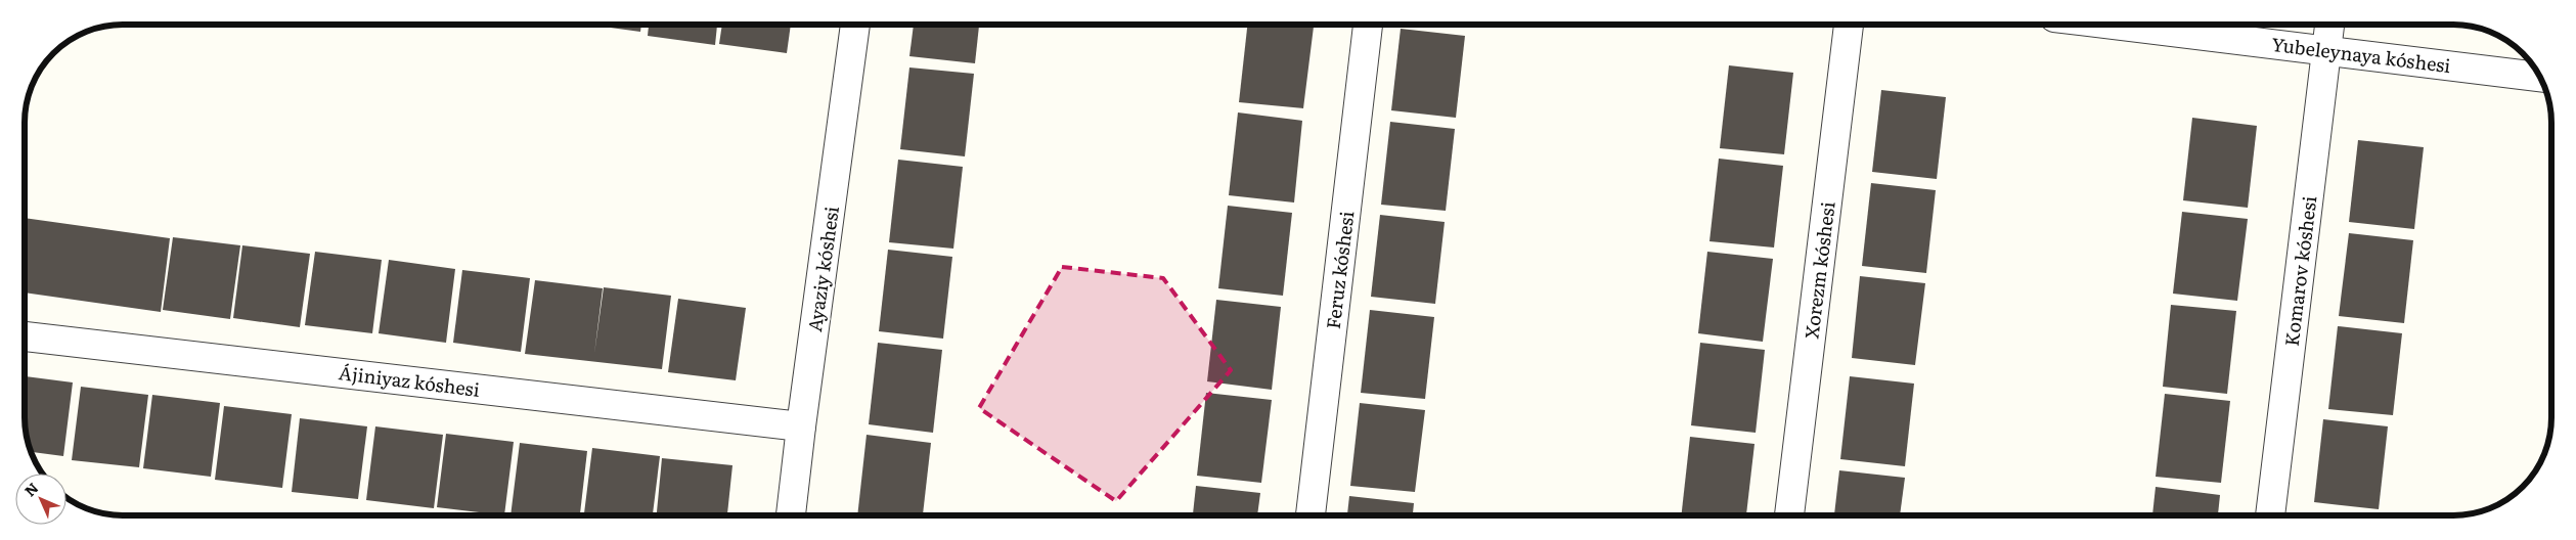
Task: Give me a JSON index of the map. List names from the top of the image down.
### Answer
{
  "streets": {
    "street": [
      "Yubeleynaya kóshesi",
      "Ayaziy kóshesi",
      "Feruz kóshesi",
      "Xorezm kóshesi",
      "Komarov kóshesi",
      "Ájiniyaz kóshesi"
    ]
  },
  "crossings": [
    ["Yubeleynaya kóshesi", "Komarov kóshesi"],
    ["Ayaziy kóshesi", "Ájiniyaz kóshesi"]
  ],
  "north": "top left"
}
